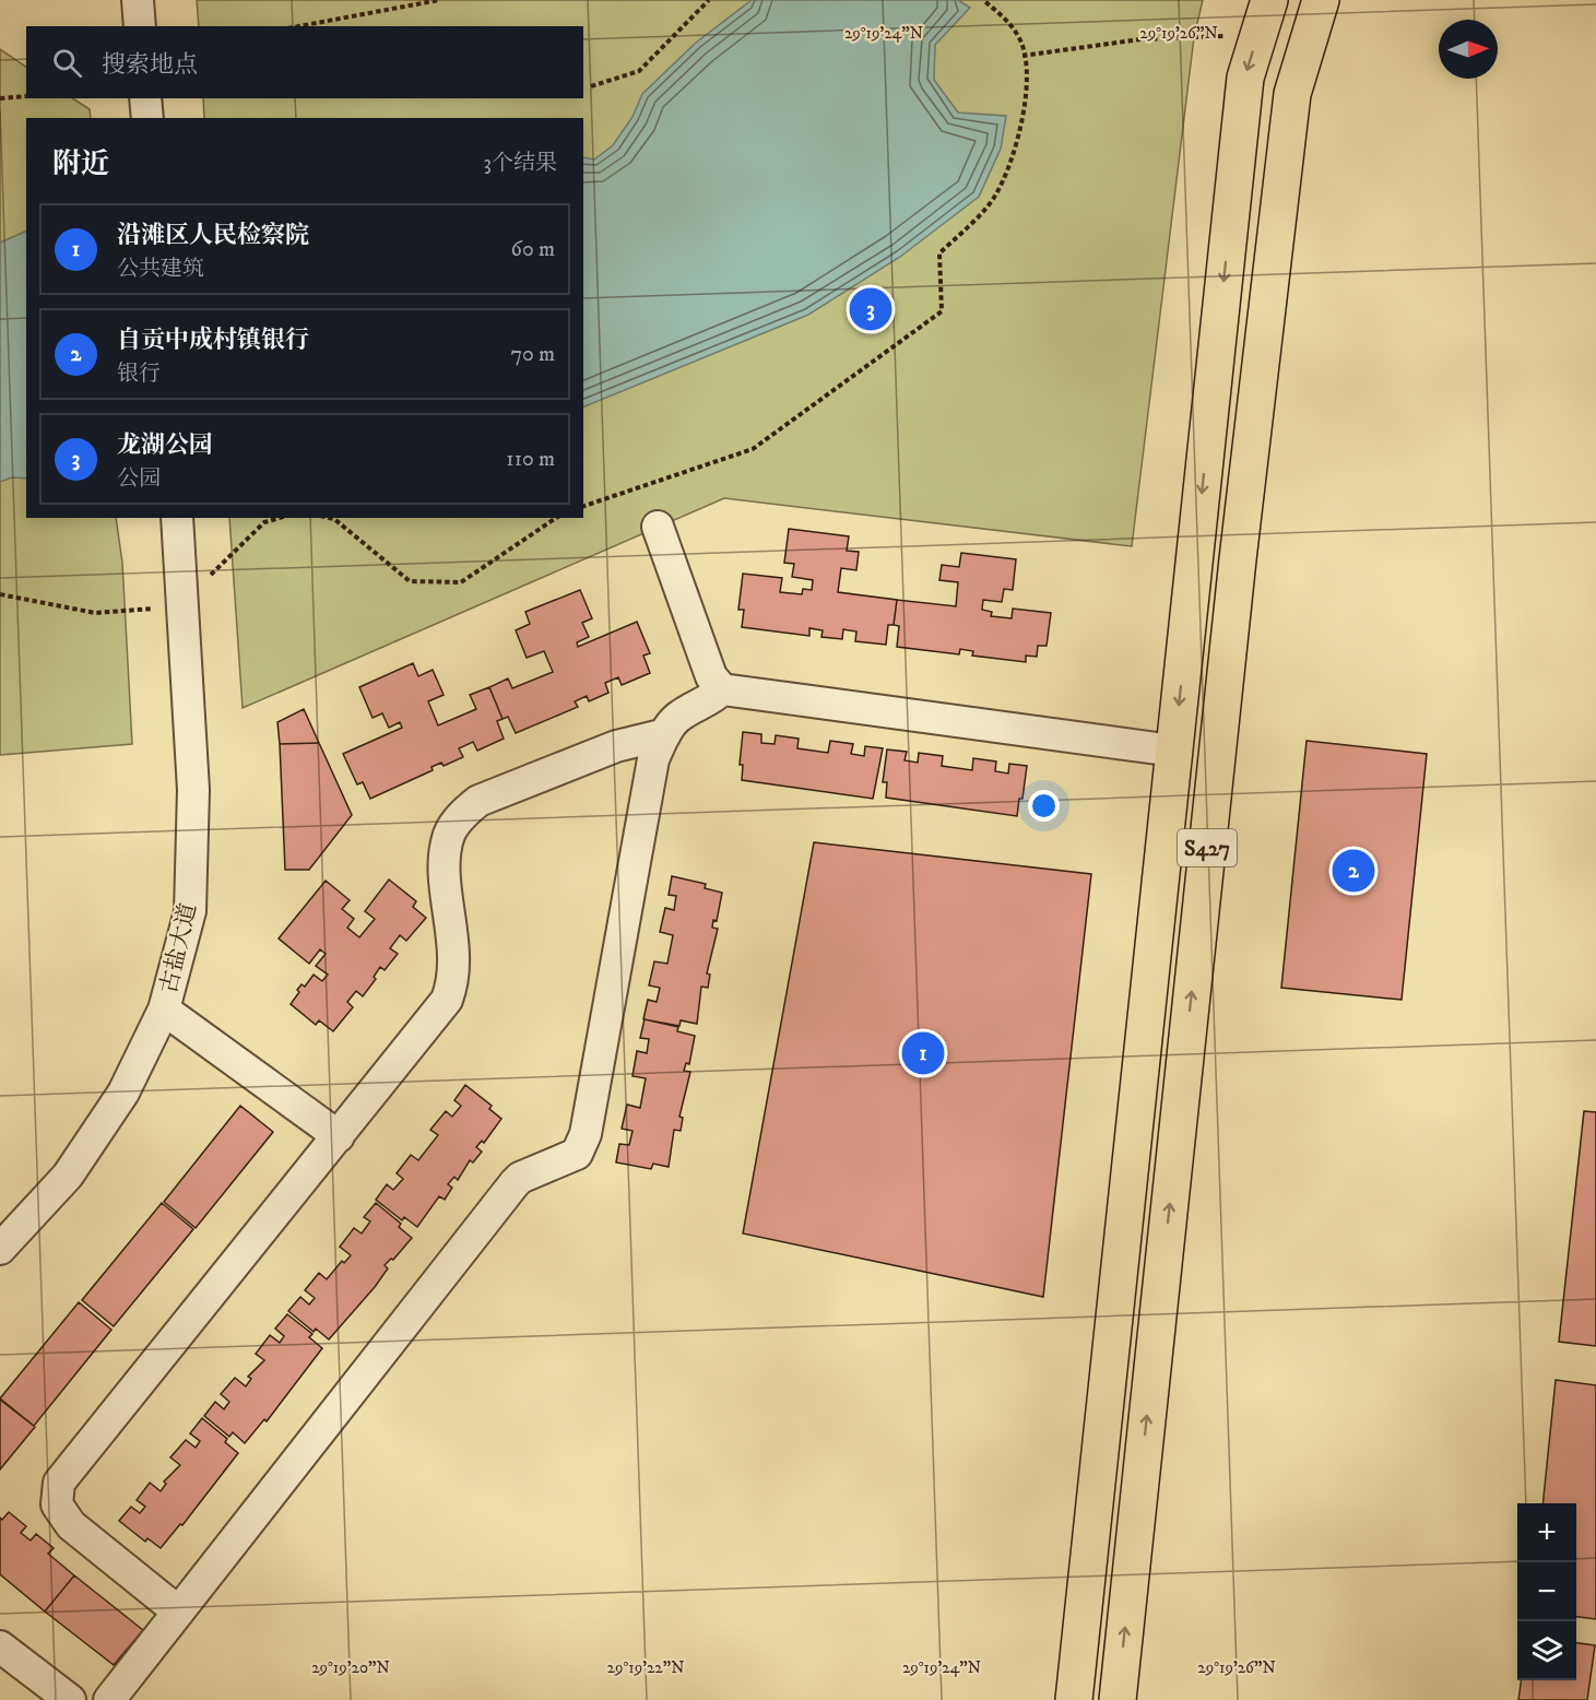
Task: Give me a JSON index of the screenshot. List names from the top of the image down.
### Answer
{
  "streets": {
    "main road": ["S427"],
    "street": ["古盐大道"]
  },
  "north": "right",
  "page": {
    "search": "搜索地点",
    "heading": ["附近", "3个结果"],
    "list": [
      {
        "mark": "1",
        "name": "沿滩区人民检察院",
        "note": "公共建筑",
        "value": "60 m"
      },
      {
        "mark": "2",
        "name": "自贡中成村镇银行",
        "note": "银行",
        "value": "70 m"
      },
      {
        "mark": "3",
        "name": "龙湖公园",
        "note": "公园",
        "value": "110 m"
      }
    ],
    "pins": ["3", "2", "1"],
    "map_buttons": ["+", "−"]
  },
  "coordinates": [
    "29°19'24\"N",
    "29°19'26\"N",
    "29°19'20\"N",
    "29°19'22\"N"
  ]
}
